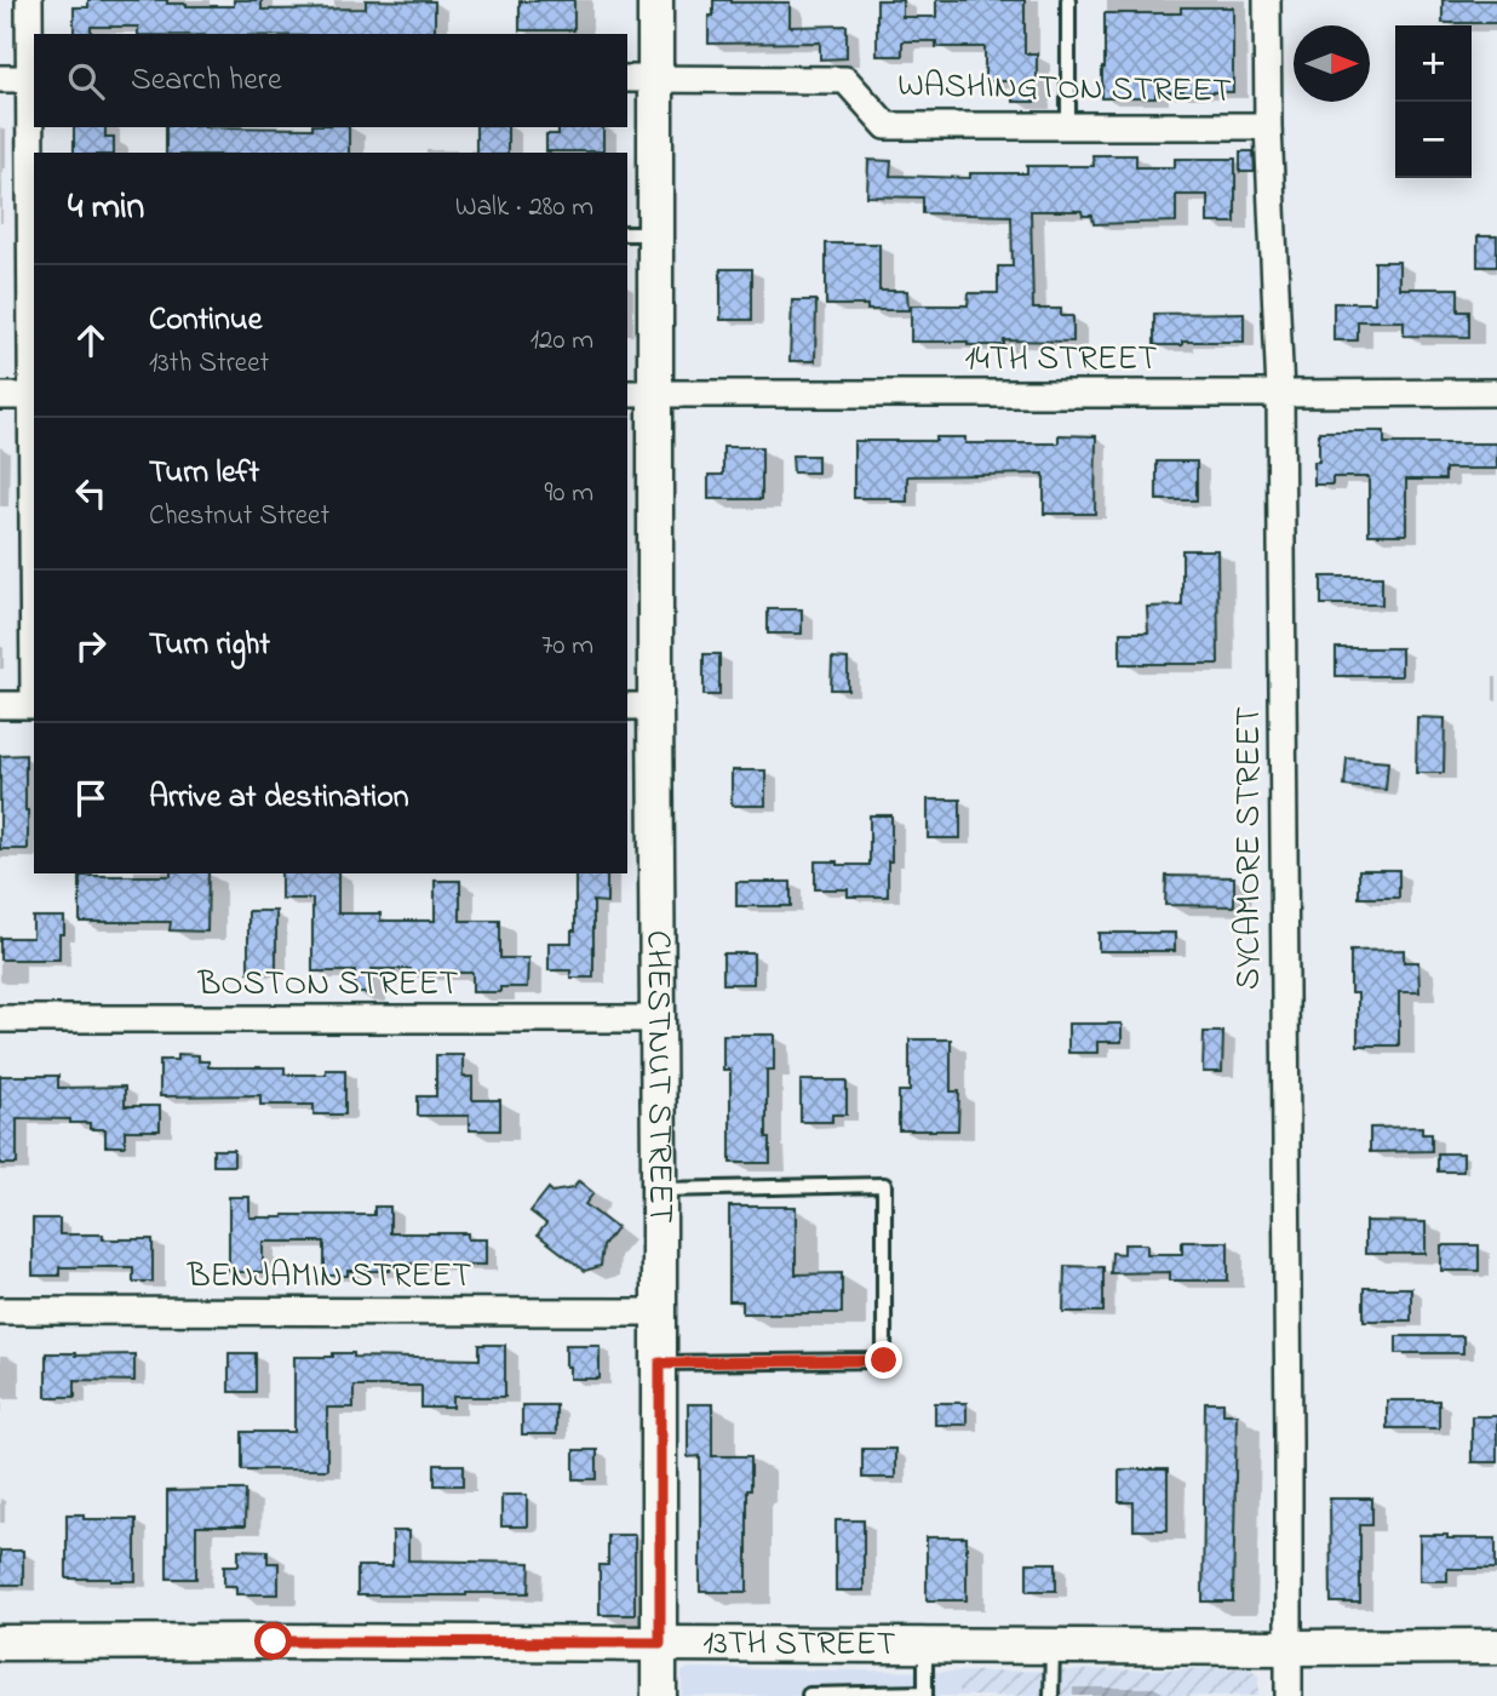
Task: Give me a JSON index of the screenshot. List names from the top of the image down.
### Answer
{
  "streets": {
    "street": [
      "WASHINGTON STREET",
      "14TH STREET",
      "SYCAMORE STREET",
      "BOSTON STREET",
      "CHESTNUT STREET",
      "BENJAMIN STREET",
      "13TH STREET"
    ]
  },
  "crossings": [
    ["WASHINGTON STREET", "SYCAMORE STREET"],
    ["WASHINGTON STREET", "CHESTNUT STREET"],
    ["14TH STREET", "SYCAMORE STREET"],
    ["14TH STREET", "CHESTNUT STREET"],
    ["SYCAMORE STREET", "13TH STREET"],
    ["BOSTON STREET", "CHESTNUT STREET"],
    ["CHESTNUT STREET", "BENJAMIN STREET"],
    ["CHESTNUT STREET", "13TH STREET"]
  ],
  "north": "right",
  "page": {
    "map_buttons": ["+", "−"],
    "search": "Search here",
    "heading": ["4 min", "Walk · 280 m"],
    "list": [
      ["Continue", "13th Street", "120 m"],
      ["Turn left", "Chestnut Street", "90 m"],
      ["Turn right", "70 m"],
      "Arrive at destination"
    ]
  }
}
